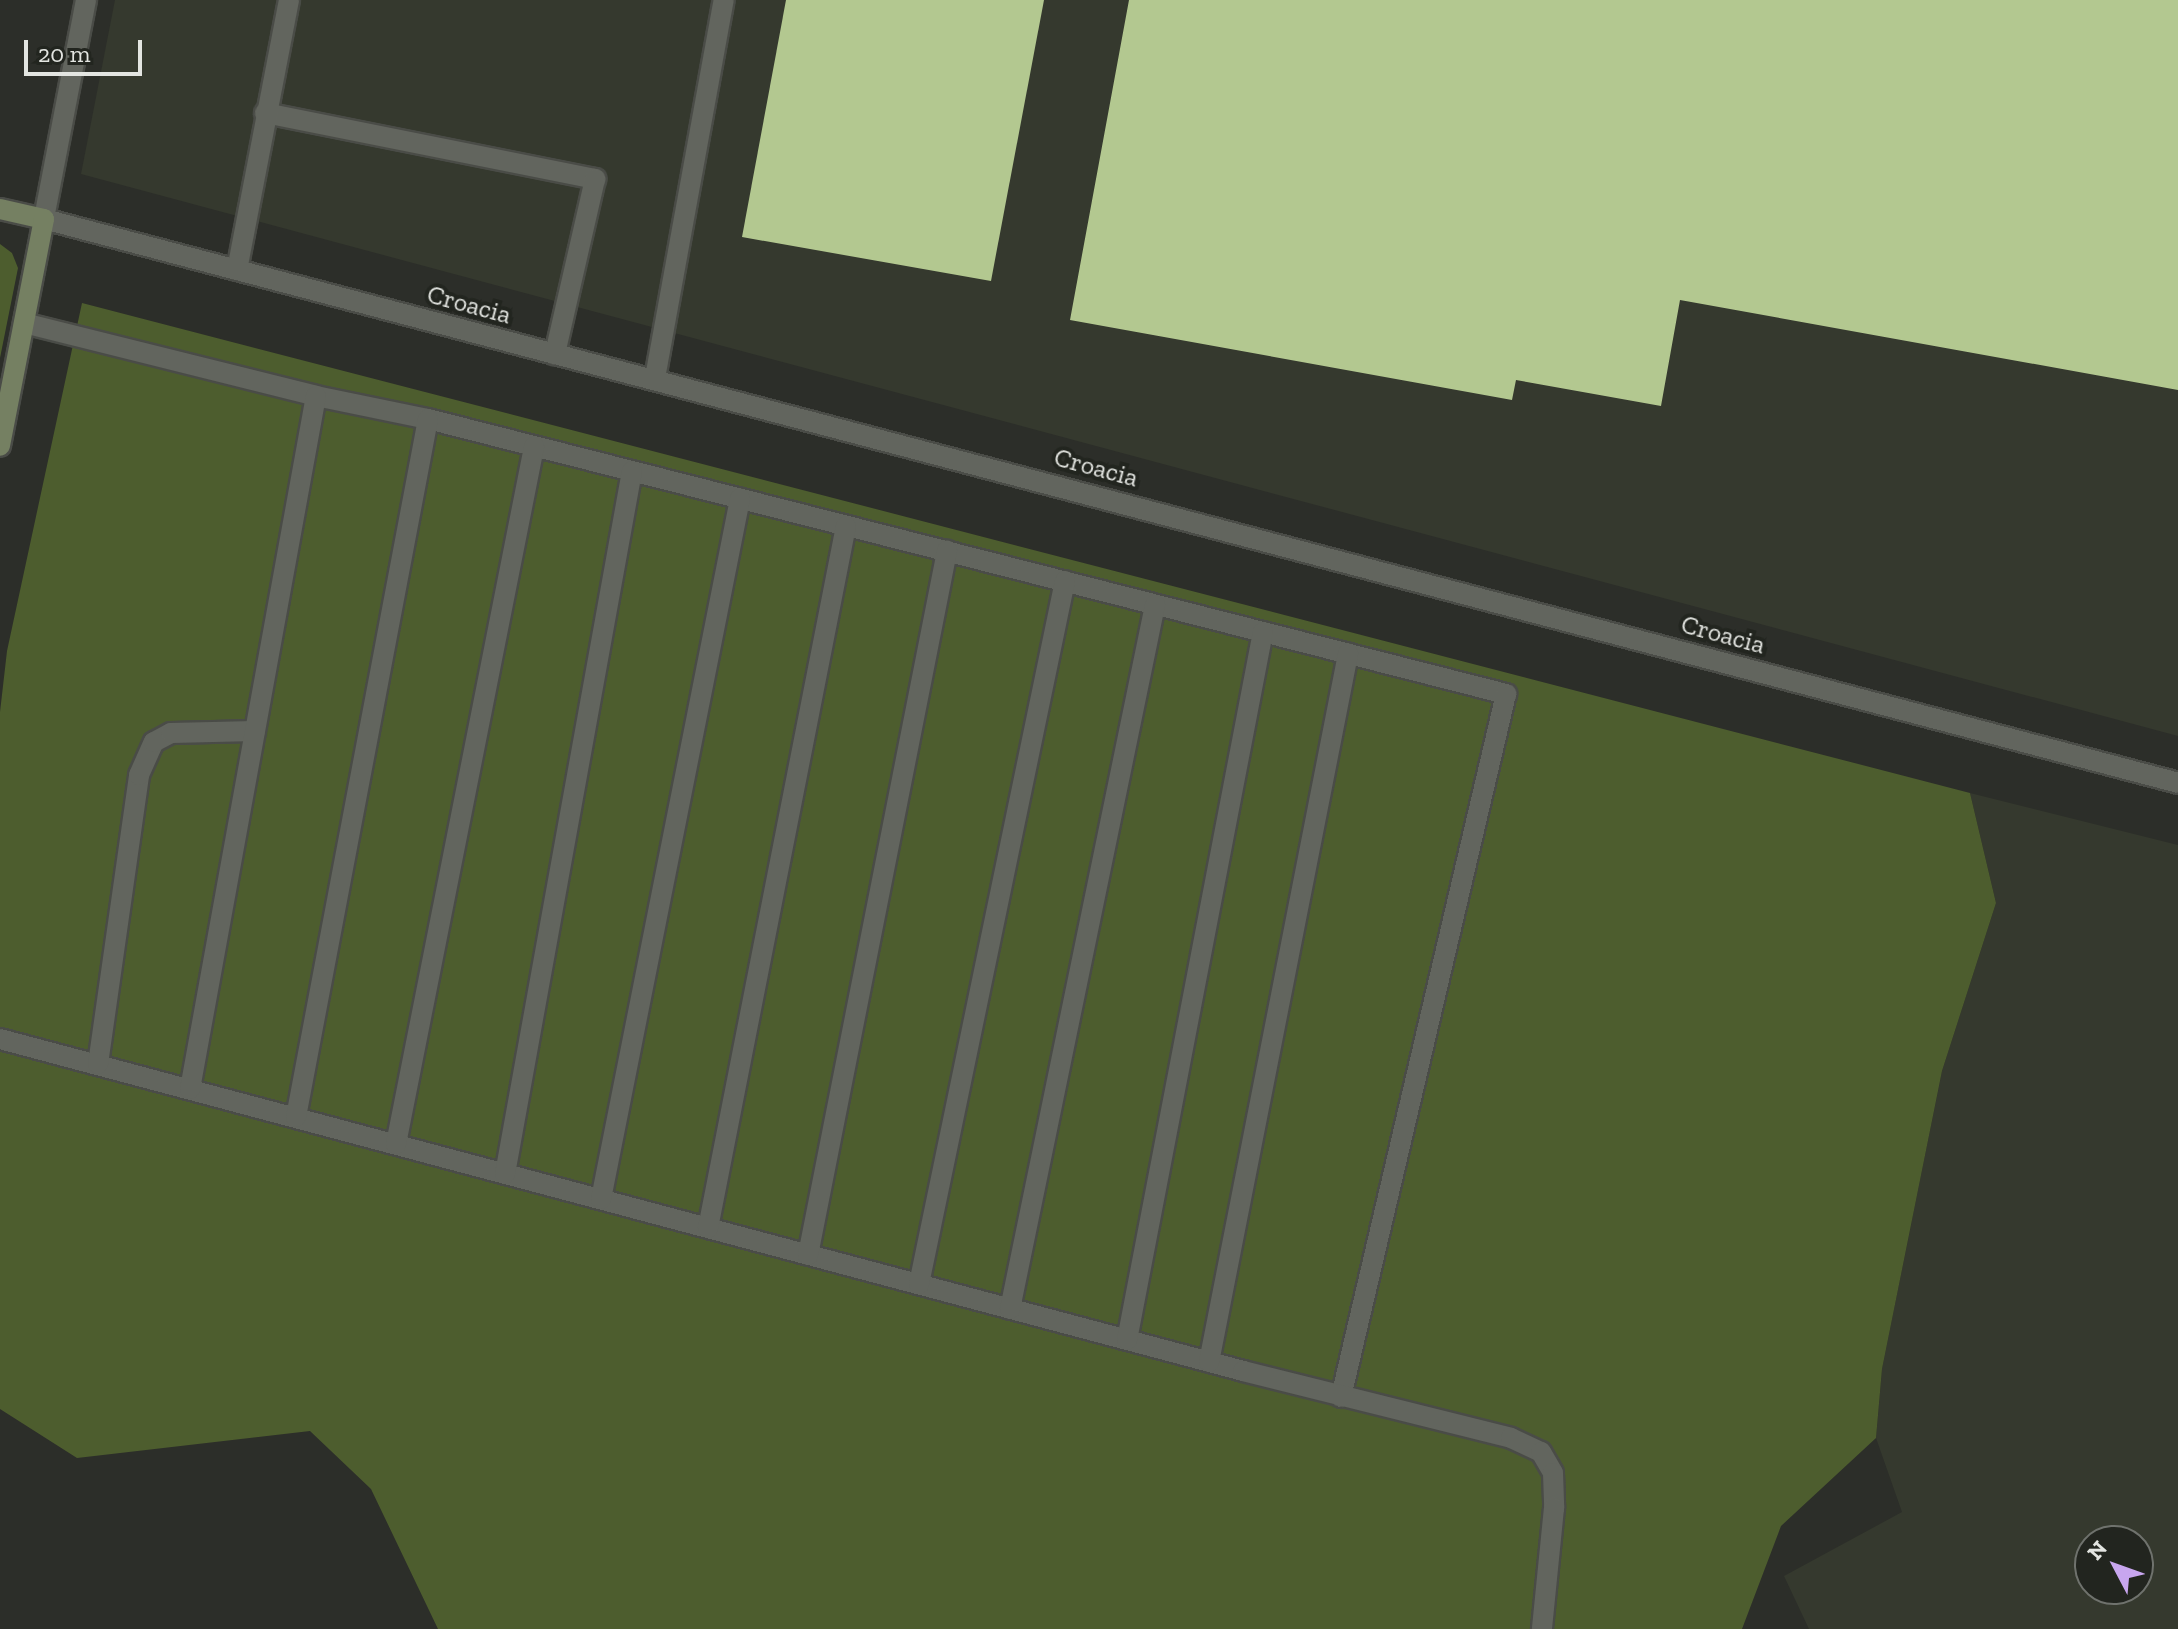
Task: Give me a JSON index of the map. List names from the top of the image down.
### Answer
{
  "streets": {
    "street": ["Croacia"]
  },
  "scale_bar": "20 m",
  "north": "top left"
}
